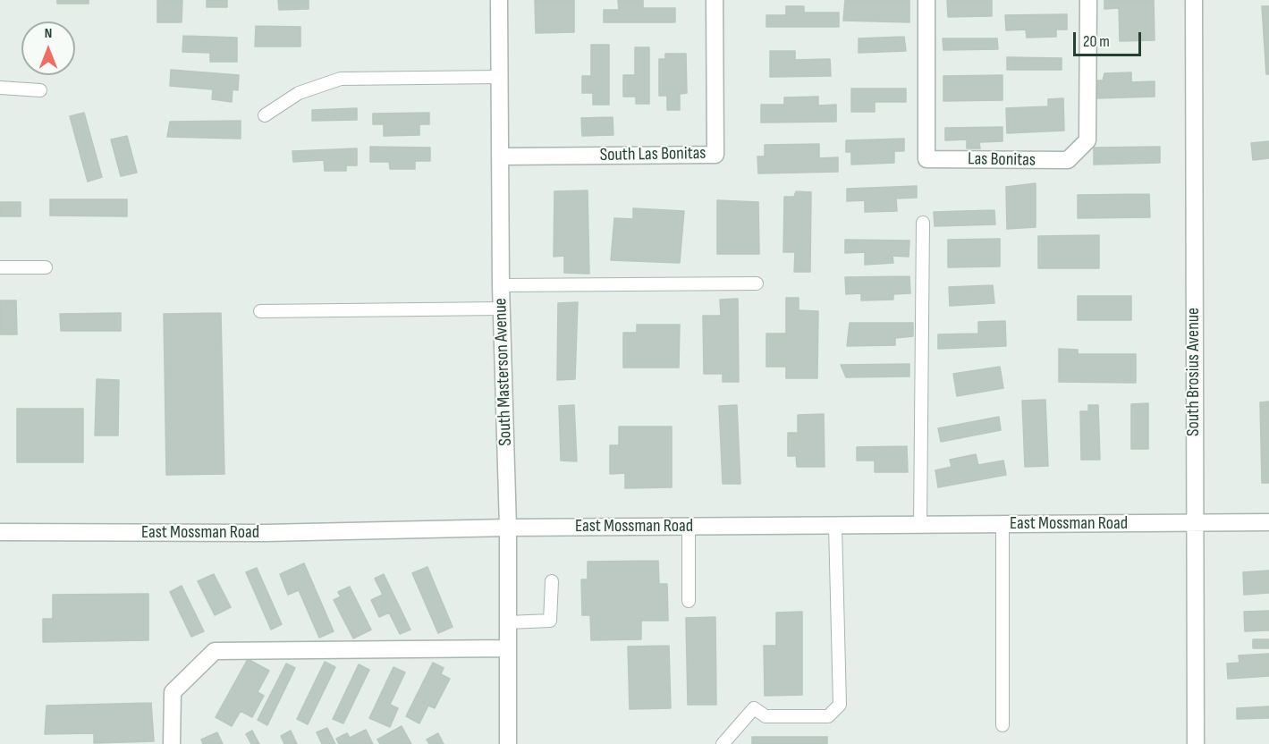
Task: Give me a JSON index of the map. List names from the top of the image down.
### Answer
{
  "streets": {
    "street": [
      "South Las Bonitas",
      "Las Bonitas",
      "South Masterson Avenue",
      "South Brosius Avenue",
      "East Mossman Road"
    ]
  },
  "crossings": [
    ["South Las Bonitas", "South Masterson Avenue"],
    ["South Masterson Avenue", "East Mossman Road"],
    ["South Brosius Avenue", "East Mossman Road"]
  ],
  "scale_bar": "20 m",
  "north": "top"
}
